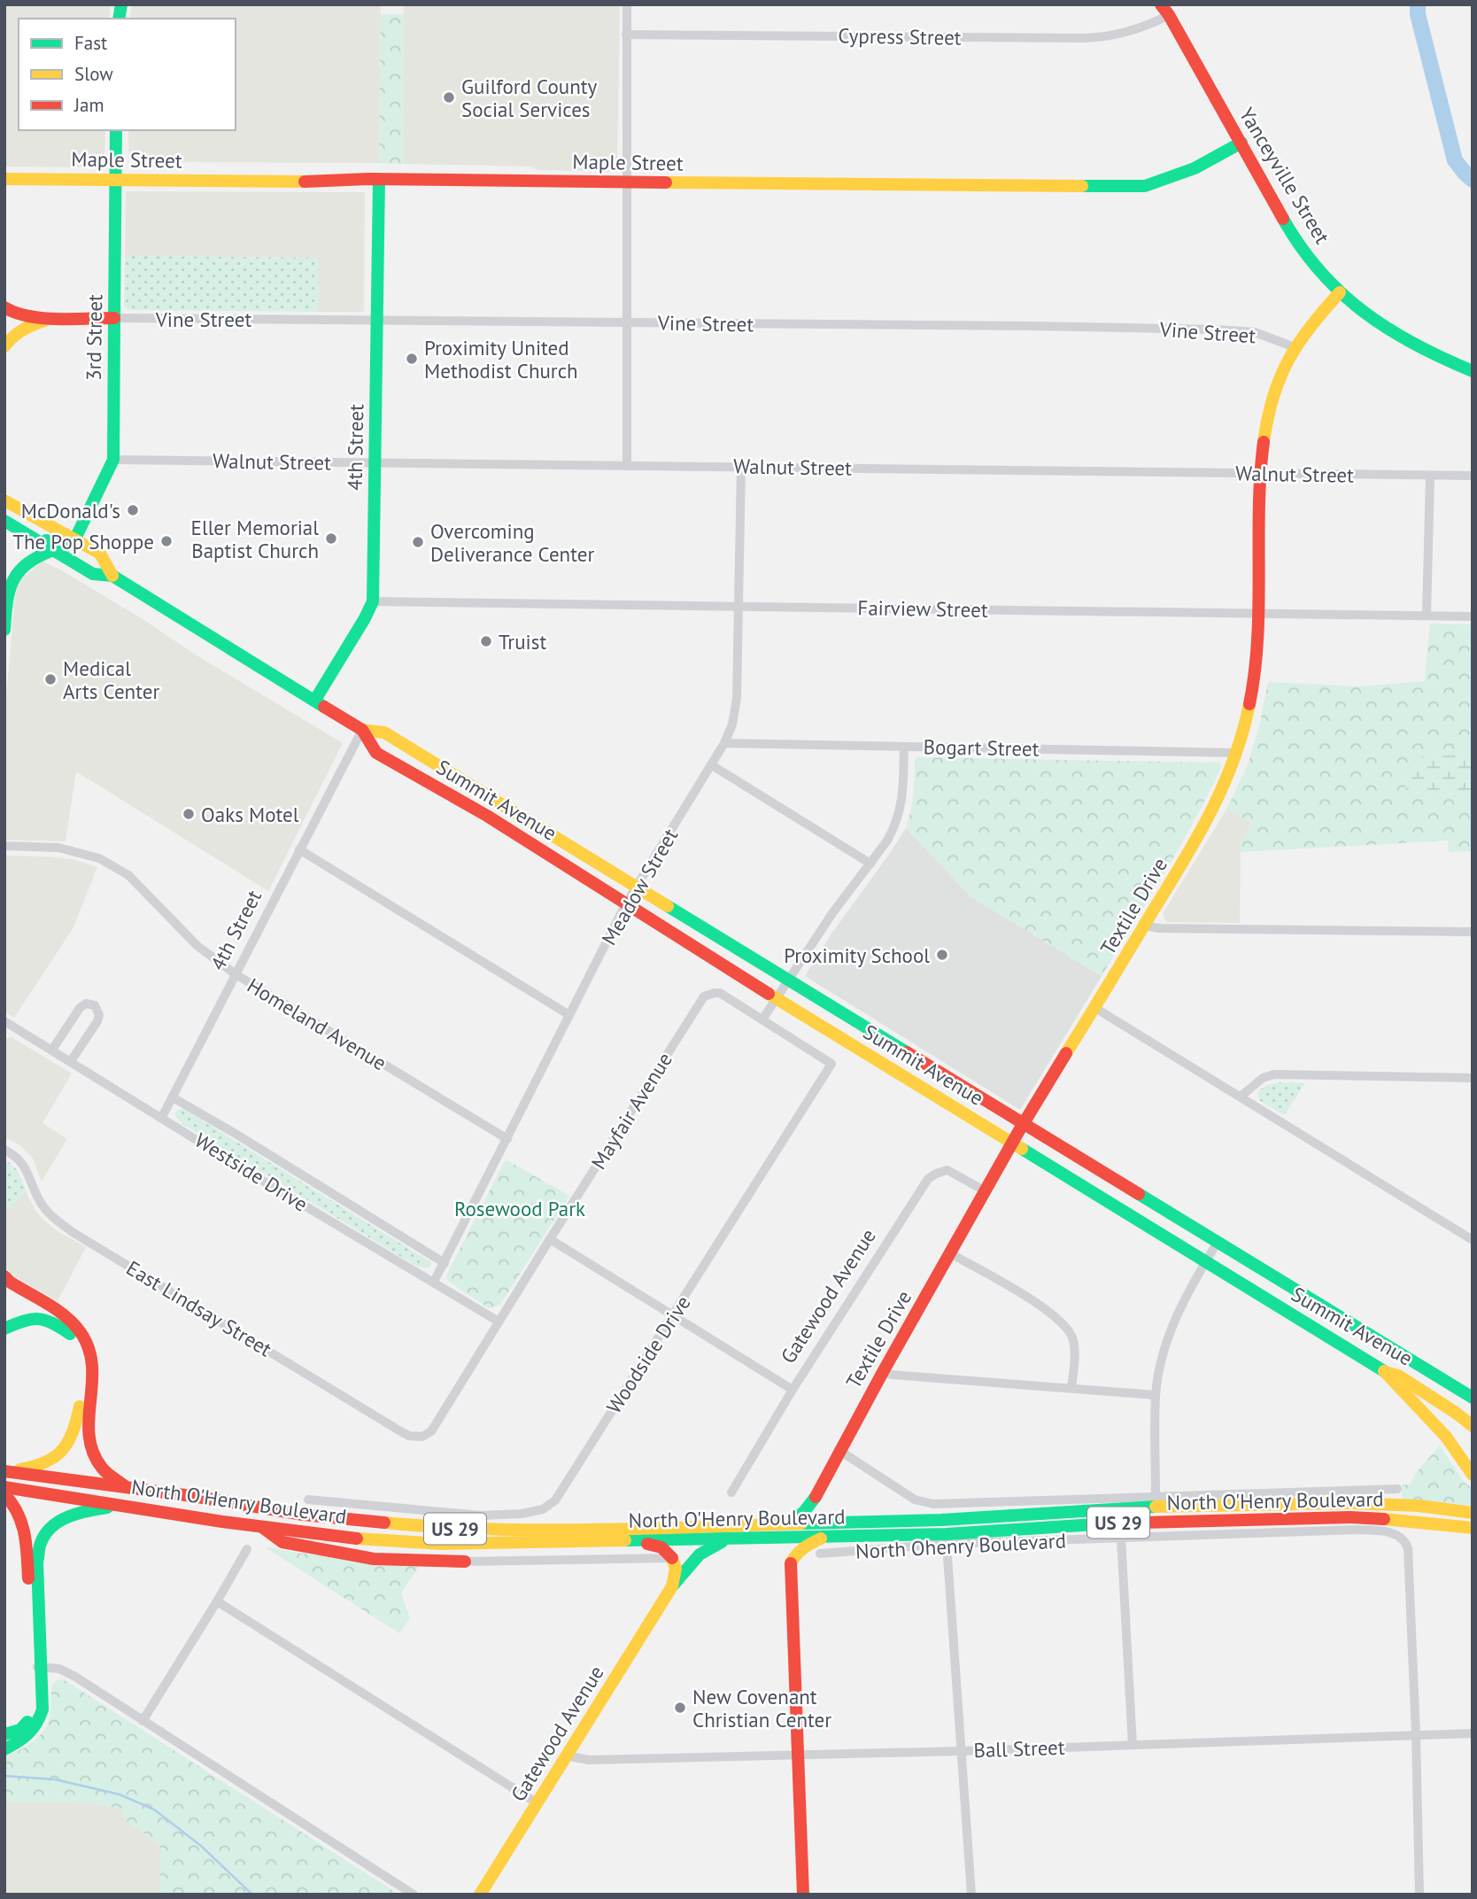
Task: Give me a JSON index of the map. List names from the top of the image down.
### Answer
{
  "streets": {
    "main road": [
      "Maple Street",
      "Yanceyville Street",
      "3rd Street",
      "4th Street",
      "Summit Avenue",
      "Textile Drive",
      "Gatewood Avenue",
      "North O'Henry Boulevard",
      "US 29"
    ],
    "street": [
      "Cypress Street",
      "Vine Street",
      "Walnut Street",
      "Fairview Street",
      "Bogart Street",
      "Meadow Street",
      "Homeland Avenue",
      "Mayfair Avenue",
      "Westside Drive",
      "East Lindsay Street",
      "Woodside Drive",
      "North Ohenry Boulevard",
      "Ball Street"
    ]
  },
  "crossings": [
    ["Cypress Street", "Yanceyville Street"],
    ["Maple Street", "Yanceyville Street"],
    ["Maple Street", "3rd Street"],
    ["Maple Street", "4th Street"],
    ["Yanceyville Street", "Textile Drive"],
    ["Vine Street", "3rd Street"],
    ["Vine Street", "4th Street"],
    ["Vine Street", "Textile Drive"],
    ["3rd Street", "Walnut Street"],
    ["3rd Street", "Summit Avenue"],
    ["4th Street", "Walnut Street"],
    ["4th Street", "Fairview Street"],
    ["4th Street", "Summit Avenue"],
    ["4th Street", "Homeland Avenue"],
    ["4th Street", "Westside Drive"],
    ["Walnut Street", "Meadow Street"],
    ["Walnut Street", "Textile Drive"],
    ["Fairview Street", "Meadow Street"],
    ["Fairview Street", "Textile Drive"],
    ["Bogart Street", "Meadow Street"],
    ["Bogart Street", "Textile Drive"],
    ["Summit Avenue", "Meadow Street"],
    ["Summit Avenue", "Textile Drive"],
    ["Meadow Street", "Homeland Avenue"],
    ["Meadow Street", "Westside Drive"],
    ["Textile Drive", "Gatewood Avenue"],
    ["Textile Drive", "North O'Henry Boulevard"],
    ["Textile Drive", "North Ohenry Boulevard"],
    ["Mayfair Avenue", "Westside Drive"],
    ["Mayfair Avenue", "East Lindsay Street"],
    ["Mayfair Avenue", "Woodside Drive"],
    ["Gatewood Avenue", "North O'Henry Boulevard"],
    ["Gatewood Avenue", "Ball Street"],
    ["North Ohenry Boulevard", "Ball Street"]
  ],
  "parks": ["Rosewood Park"],
  "places": [
    "Guilford County Social Services",
    "Proximity United Methodist Church",
    "McDonald's",
    "Eller Memorial Baptist Church",
    "The Pop Shoppe",
    "Overcoming Deliverance Center",
    "Truist",
    "Medical Arts Center",
    "Oaks Motel",
    "Proximity School",
    "New Covenant Christian Center"
  ],
  "legend": ["Fast", "Slow", "Jam"]
}
